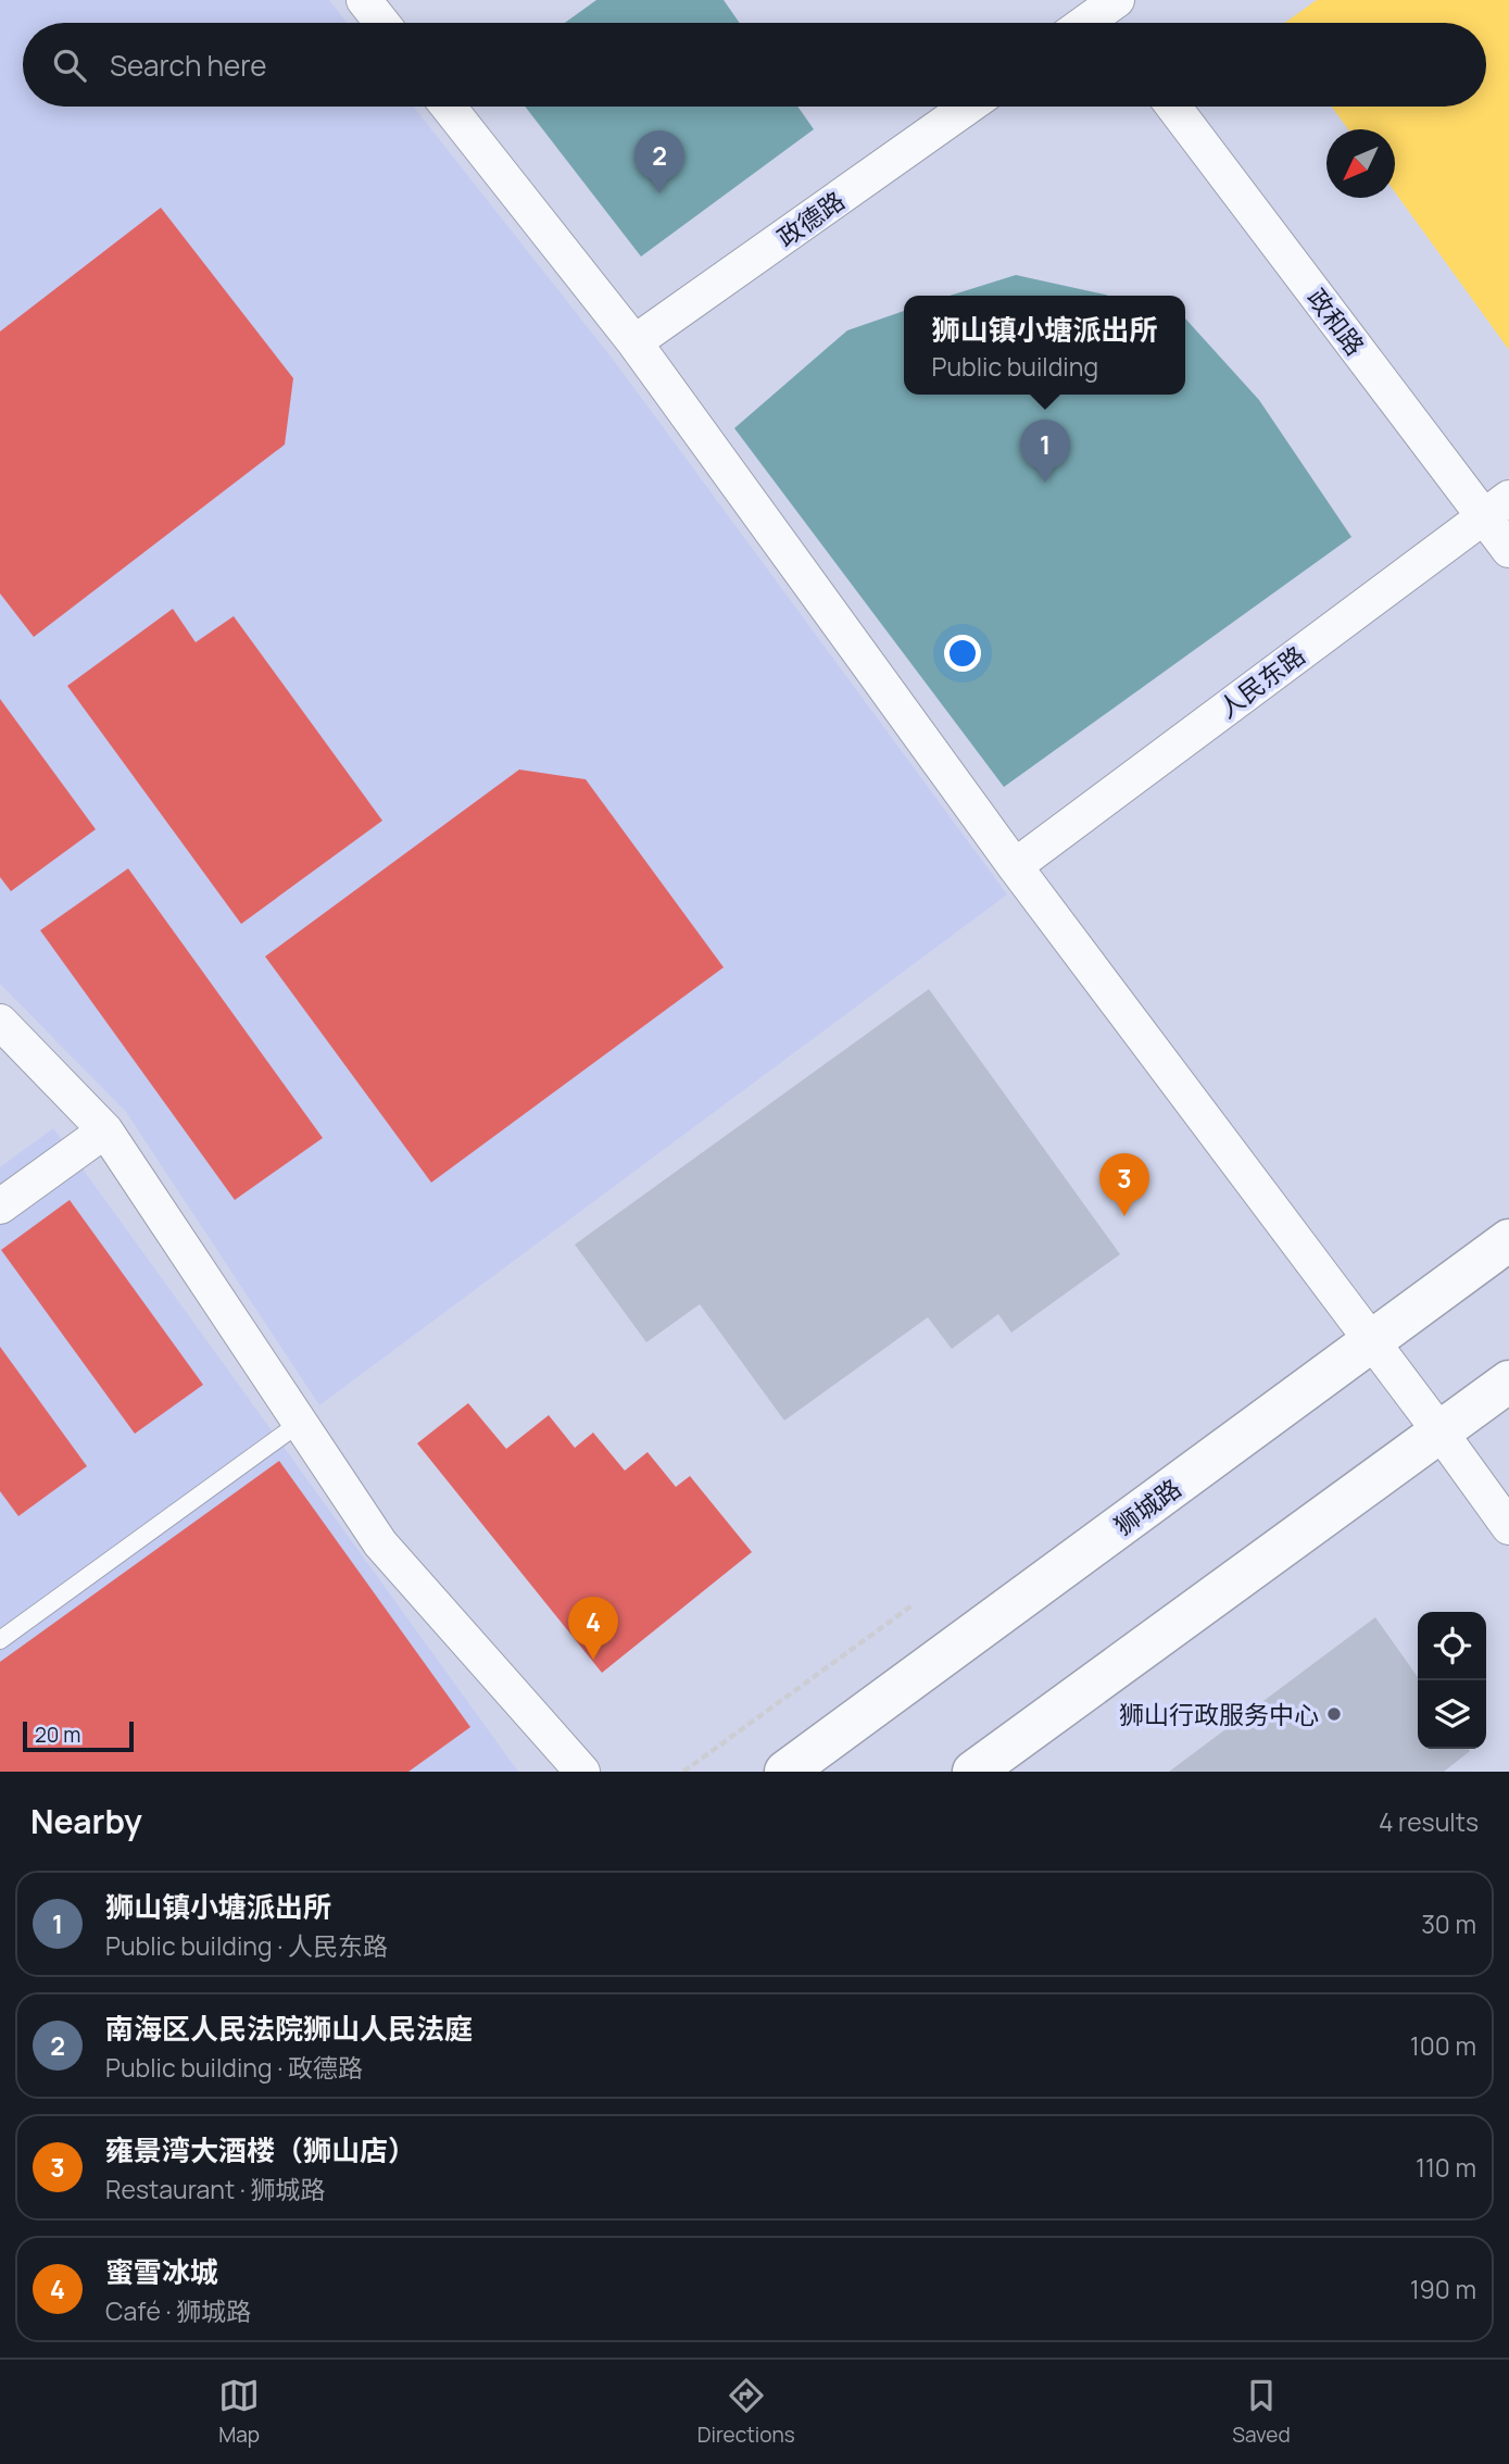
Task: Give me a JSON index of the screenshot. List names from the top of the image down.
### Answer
{
  "streets": {
    "street": [
      "政德路",
      "政和路",
      "人民东路",
      "狮城路"
    ]
  },
  "crossings": [
    ["政和路", "人民东路"]
  ],
  "places": ["狮山行政服务中心"],
  "scale_bar": "20 m",
  "north": "bottom left",
  "page": {
    "search": "Search here",
    "pins": [
      "2",
      "1",
      "3",
      "4"
    ],
    "popup": ["狮山镇小塘派出所", "Public building"],
    "scale": "20 m",
    "heading": ["Nearby", "4 results"],
    "list": [
      {
        "mark": "1",
        "name": "狮山镇小塘派出所",
        "note": "Public building · 人民东路",
        "value": "30 m"
      },
      {
        "mark": "2",
        "name": "南海区人民法院狮山人民法庭",
        "note": "Public building · 政德路",
        "value": "100 m"
      },
      {
        "mark": "3",
        "name": "雍景湾大酒楼（狮山店）",
        "note": "Restaurant · 狮城路",
        "value": "110 m"
      },
      {
        "mark": "4",
        "name": "蜜雪冰城",
        "note": "Café · 狮城路",
        "value": "190 m"
      }
    ],
    "nav": ["Map", "Directions", "Saved"]
  }
}
